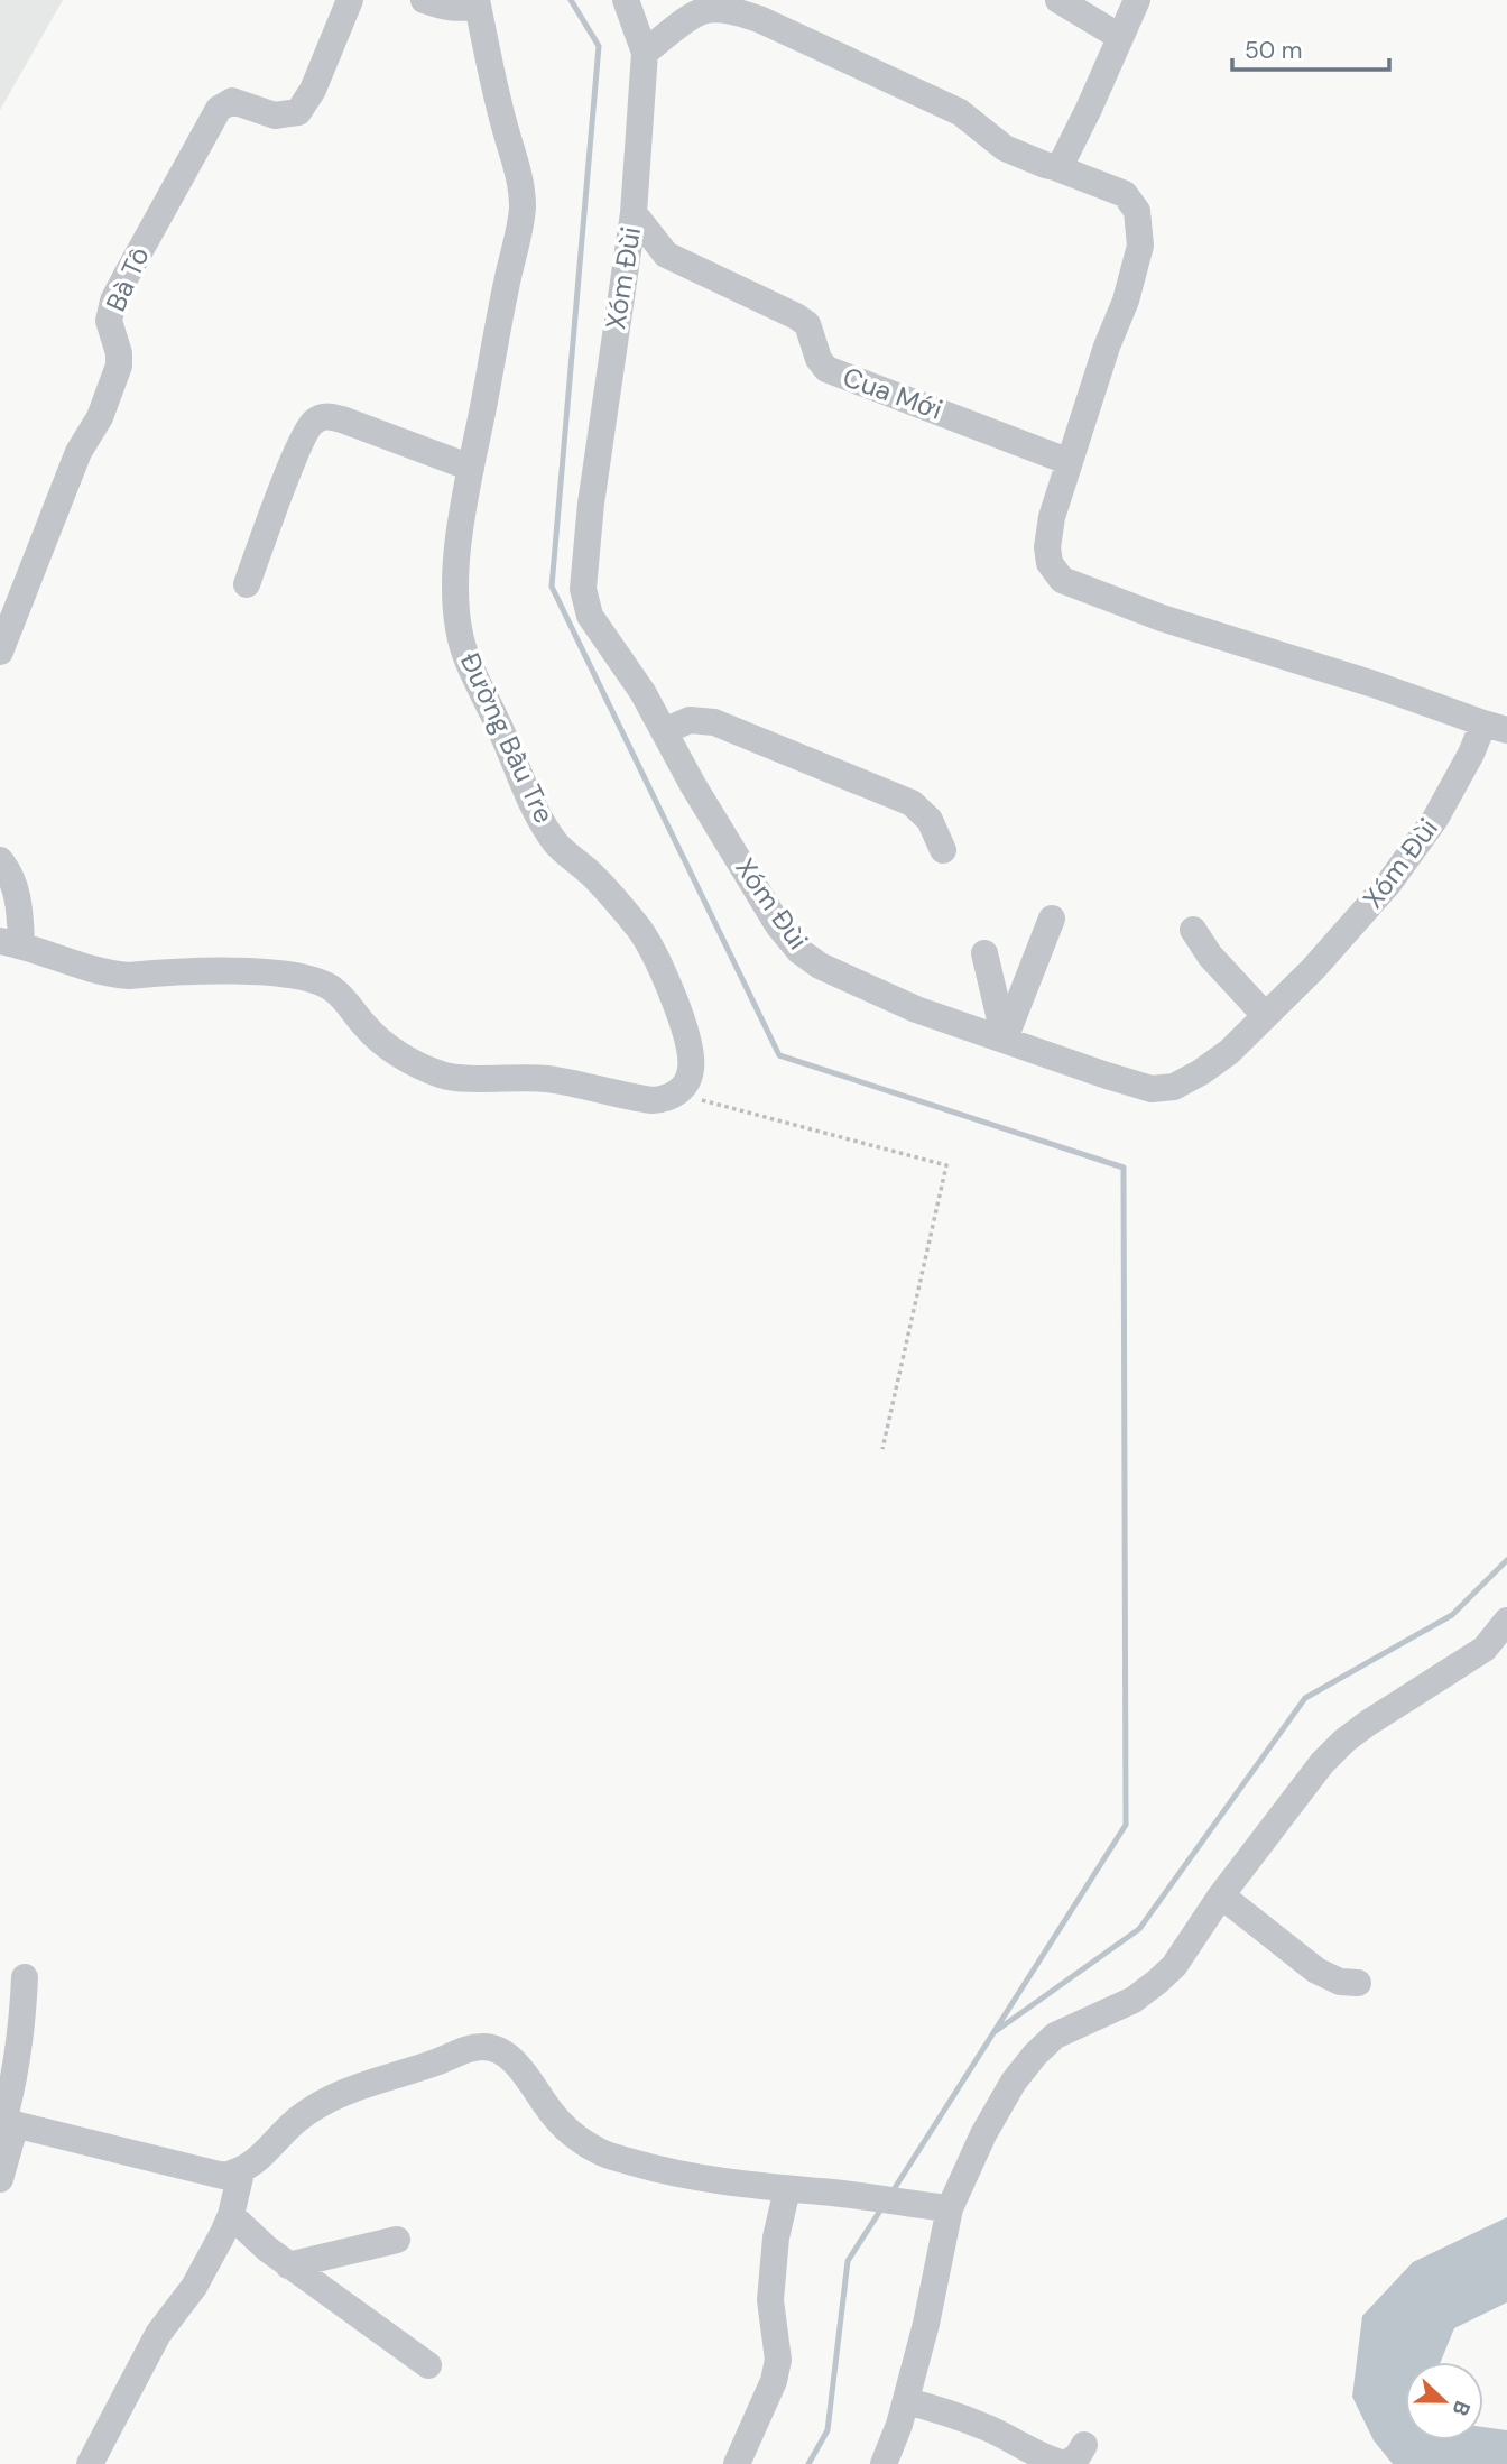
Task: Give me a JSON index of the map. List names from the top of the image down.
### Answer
{
  "streets": {
    "street": [
      "Xóm Đùi",
      "Bà Tô",
      "Cua Mới",
      "Đường Bầu Tre"
    ]
  },
  "crossings": [
    ["Xóm Đùi", "Cua Mới"]
  ],
  "scale_bar": "50 m",
  "north": "right"
}
